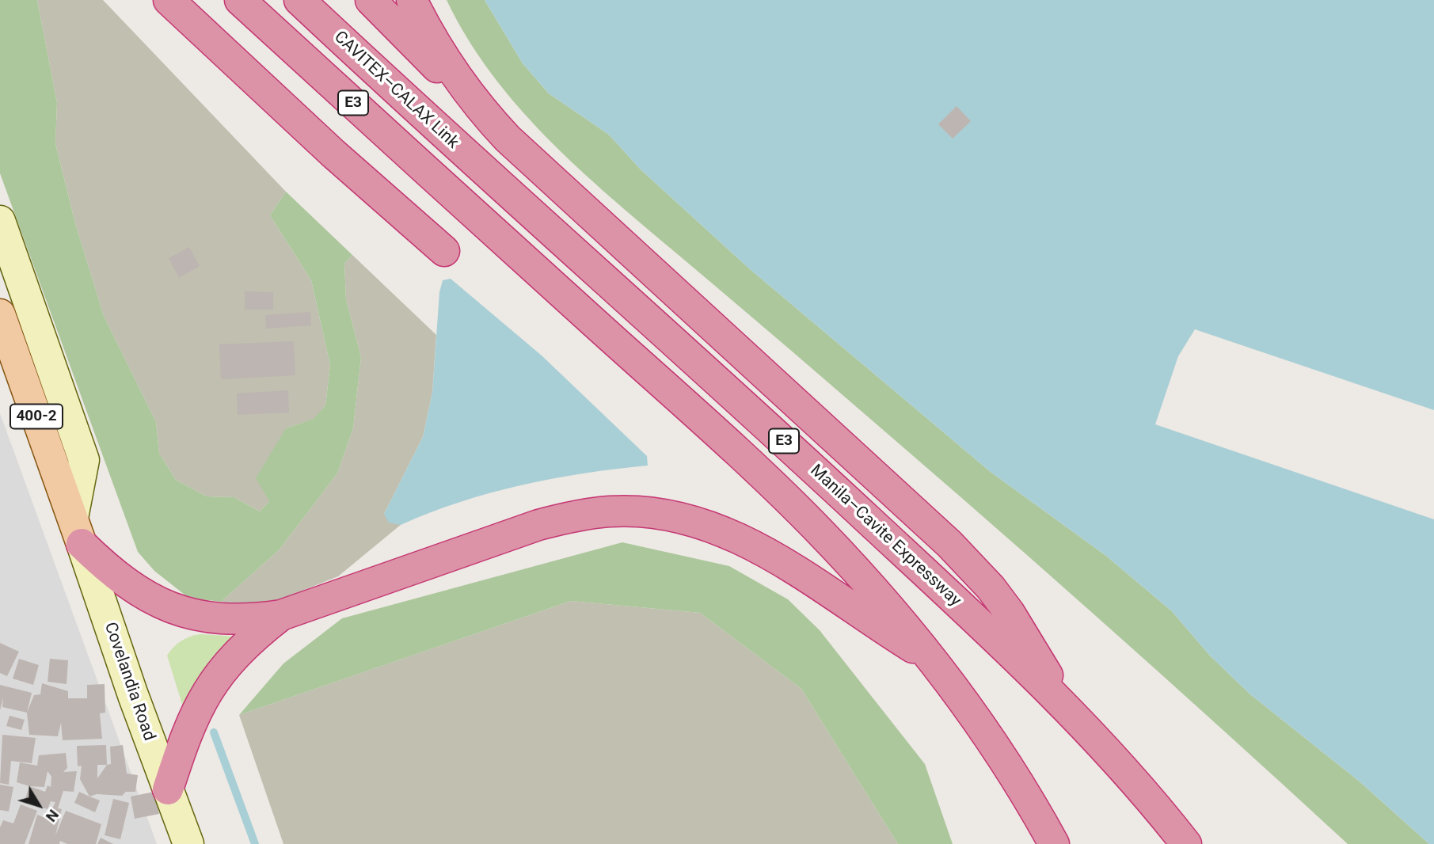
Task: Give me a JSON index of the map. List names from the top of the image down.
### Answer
{
  "streets": {
    "highway": ["CAVITEX–CALAX Link", "E3", "Manila–Cavite Expressway"],
    "main road": ["400-2", "Covelandia Road"]
  },
  "crossings": [
    ["CAVITEX–CALAX Link", "Manila–Cavite Expressway"],
    ["400-2", "Covelandia Road"]
  ],
  "north": "bottom right"
}
